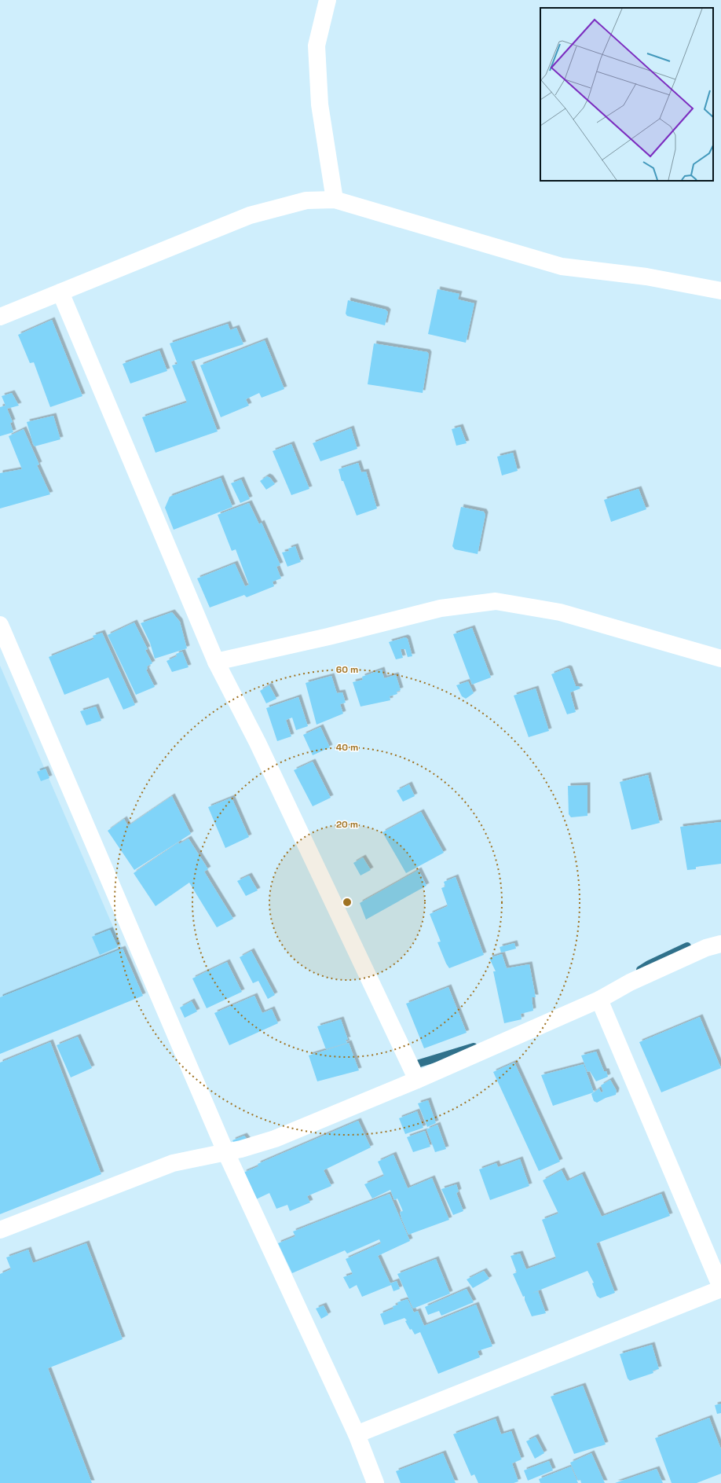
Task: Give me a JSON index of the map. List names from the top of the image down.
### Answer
{
  "rings": ["60 m", "40 m", "20 m"]
}
